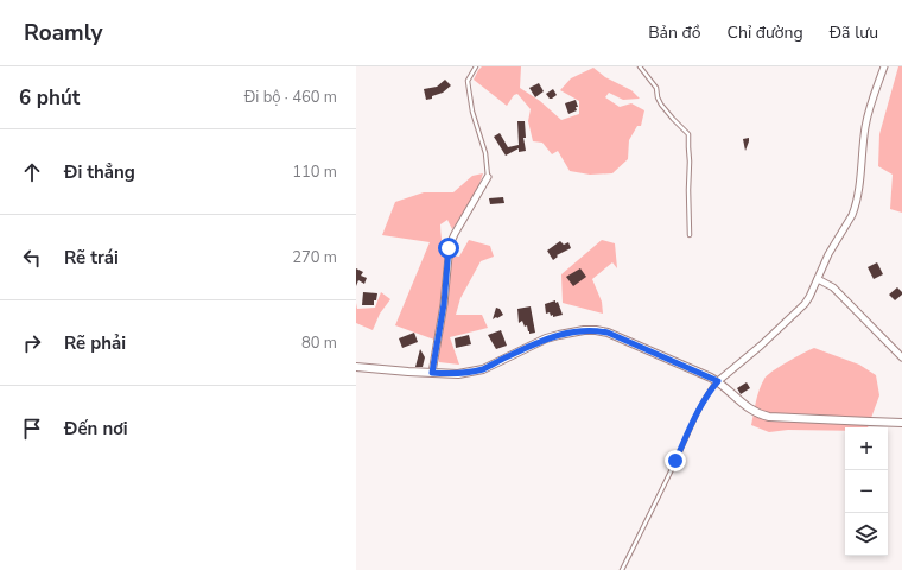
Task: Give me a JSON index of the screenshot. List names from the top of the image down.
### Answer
{
  "page": {
    "header": "Roamly",
    "nav": ["Bản đồ", "Chỉ đường", "Đã lưu"],
    "heading": ["6 phút", "Đi bộ · 460 m"],
    "list": [
      ["Đi thẳng", "110 m"],
      ["Rẽ trái", "270 m"],
      ["Rẽ phải", "80 m"],
      "Đến nơi"
    ],
    "map_buttons": ["+", "−"]
  }
}
